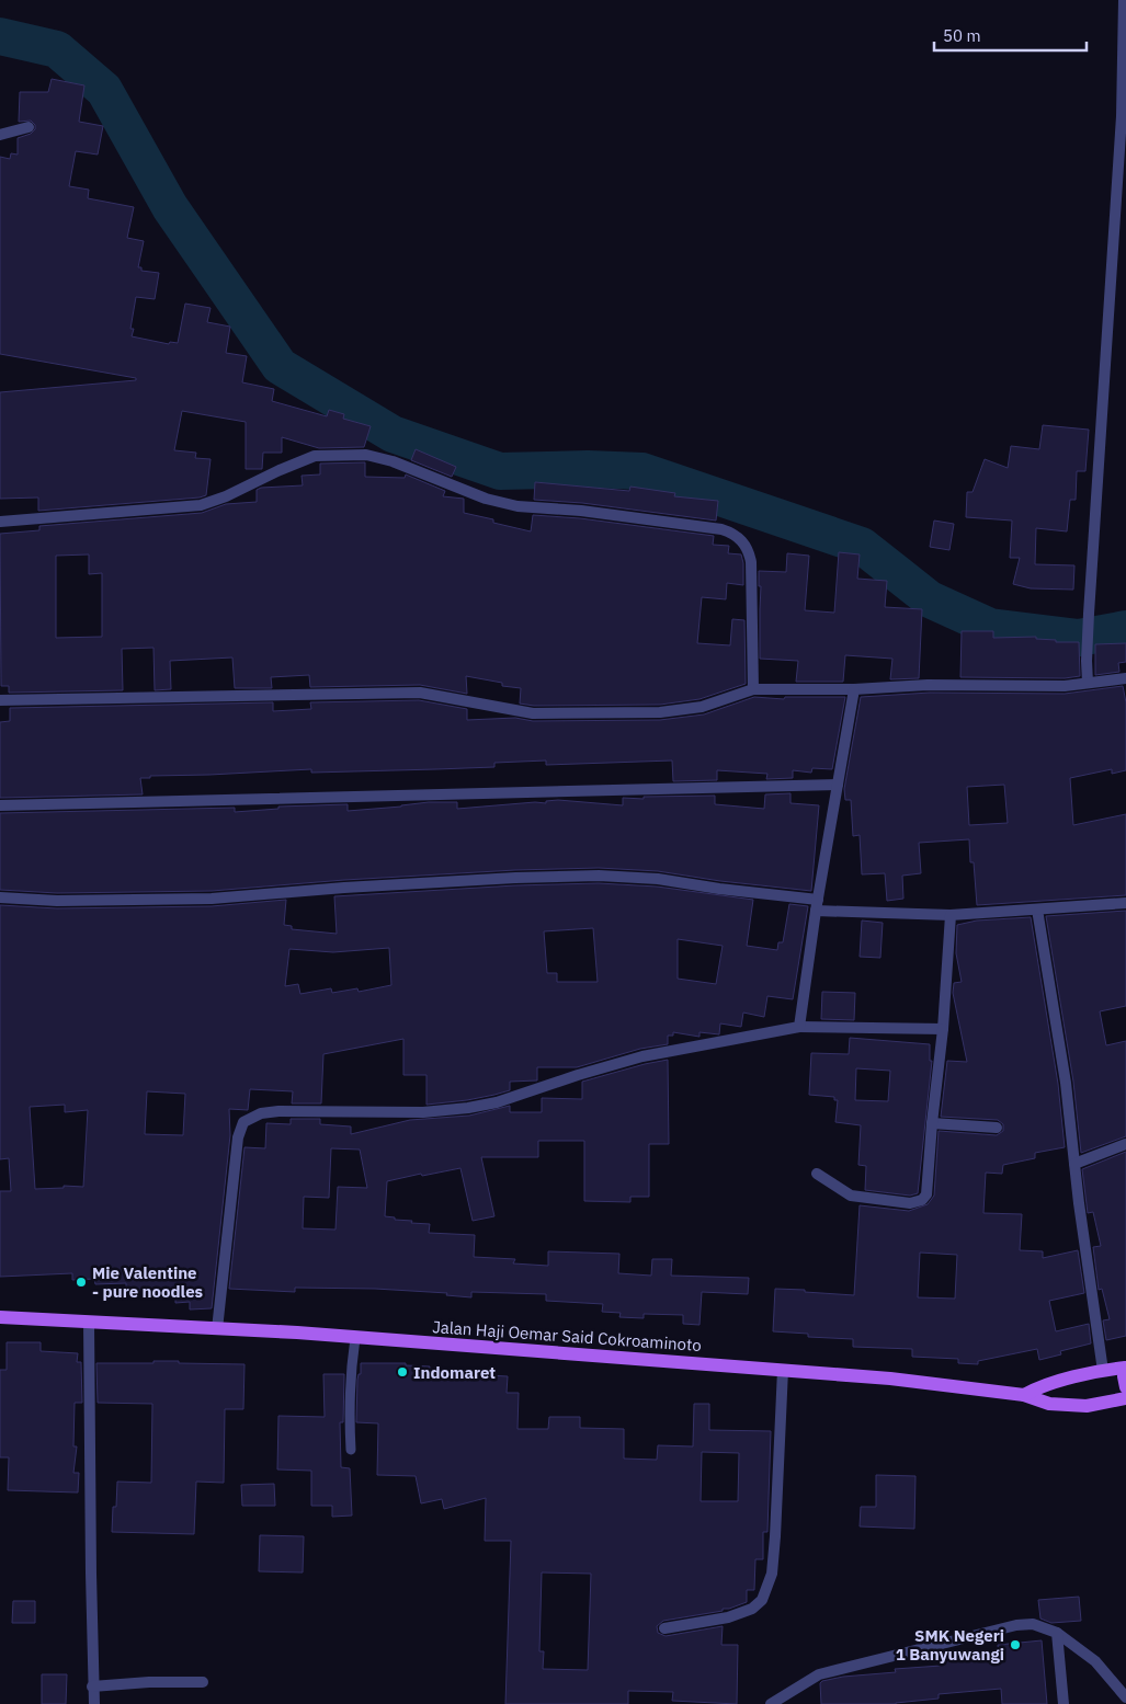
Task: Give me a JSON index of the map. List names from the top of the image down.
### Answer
{
  "streets": {
    "main road": ["Jalan Haji Oemar Said Cokroaminoto"]
  },
  "places": ["Mie Valentine - pure noodles", "Indomaret", "SMK Negeri 1 Banyuwangi"],
  "scale_bar": "50 m"
}
